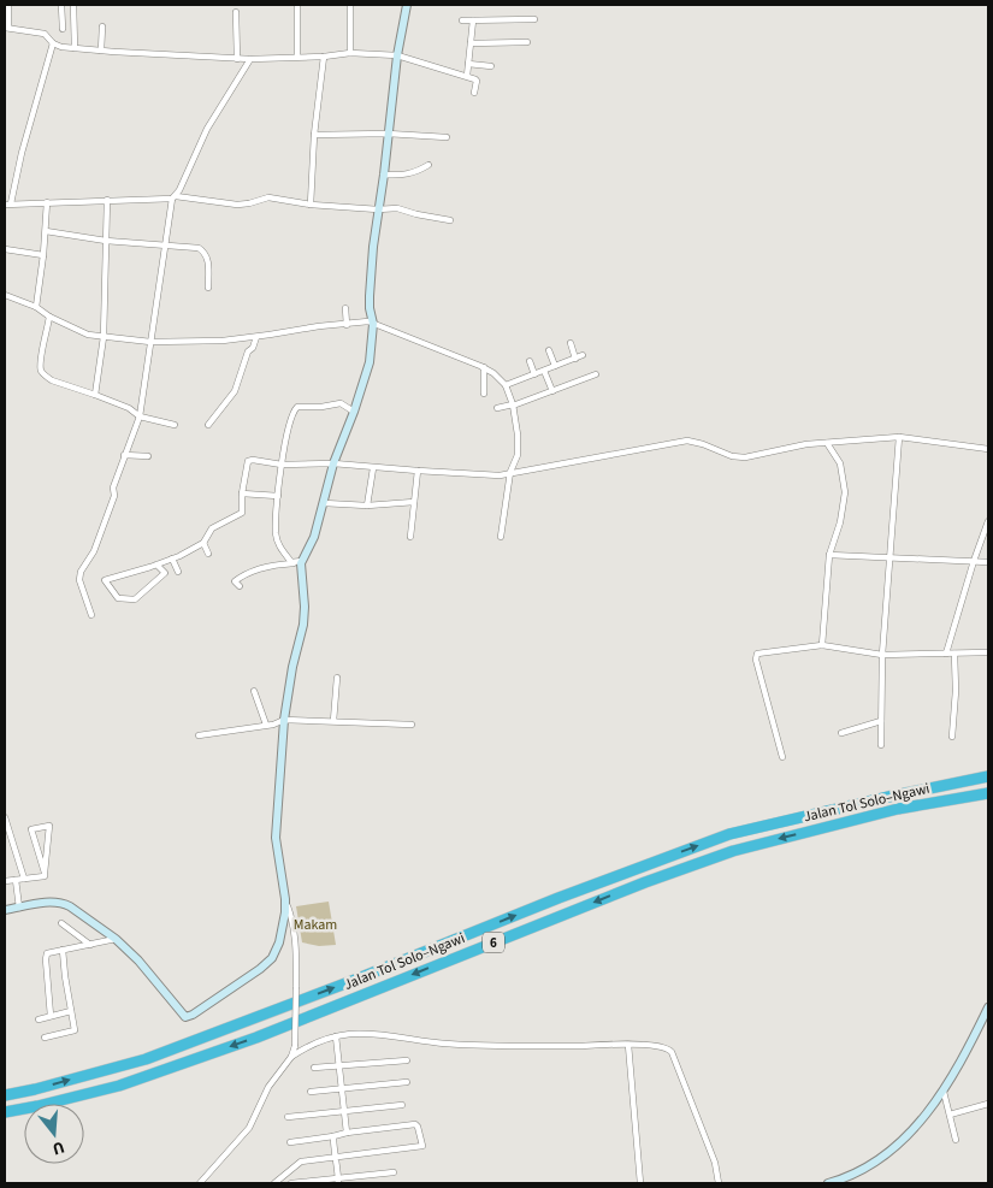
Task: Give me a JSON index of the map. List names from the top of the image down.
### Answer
{
  "streets": {
    "highway": ["Jalan Tol Solo–Ngawi", "6"]
  },
  "parks": ["Makam"],
  "north": "bottom"
}
